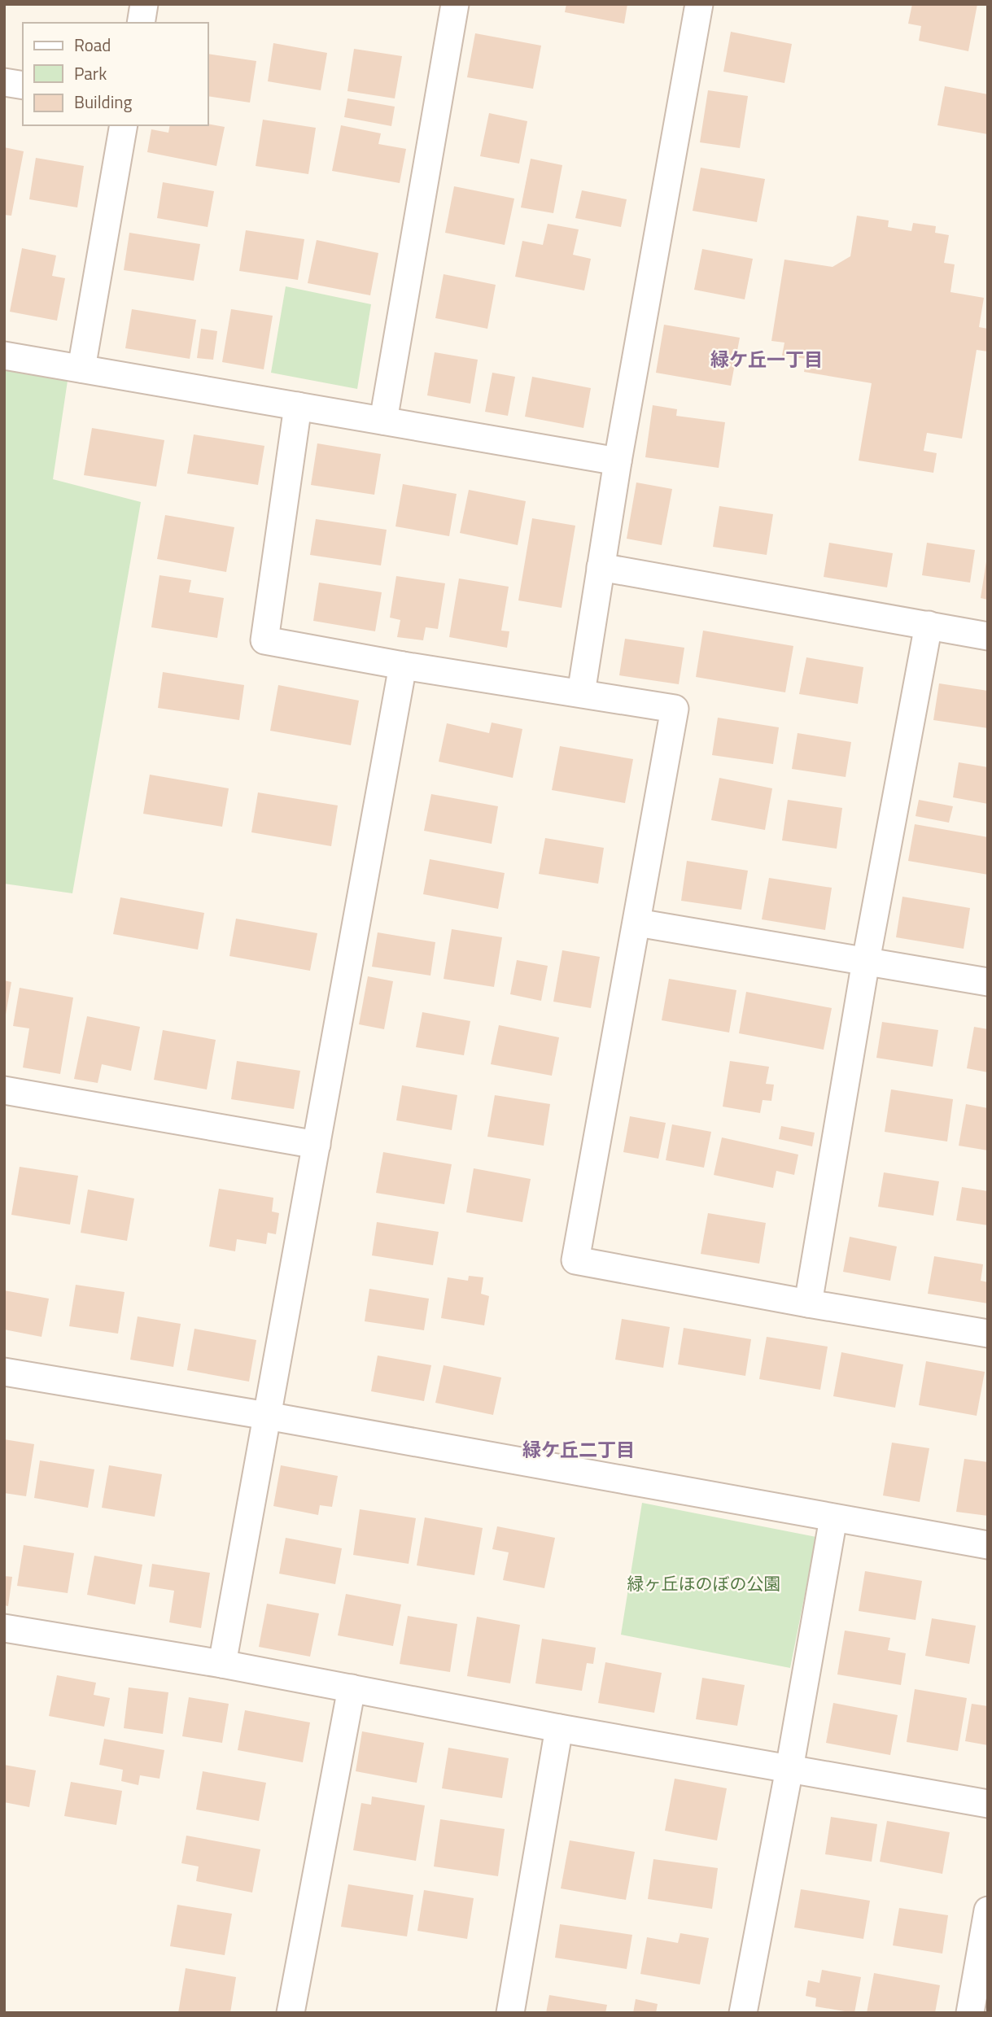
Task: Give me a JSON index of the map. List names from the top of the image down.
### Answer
{
  "districts": ["緑ケ丘一丁目", "緑ケ丘二丁目"],
  "parks": ["緑ヶ丘ほのぼの公園"],
  "legend": ["Road", "Park", "Building"]
}
